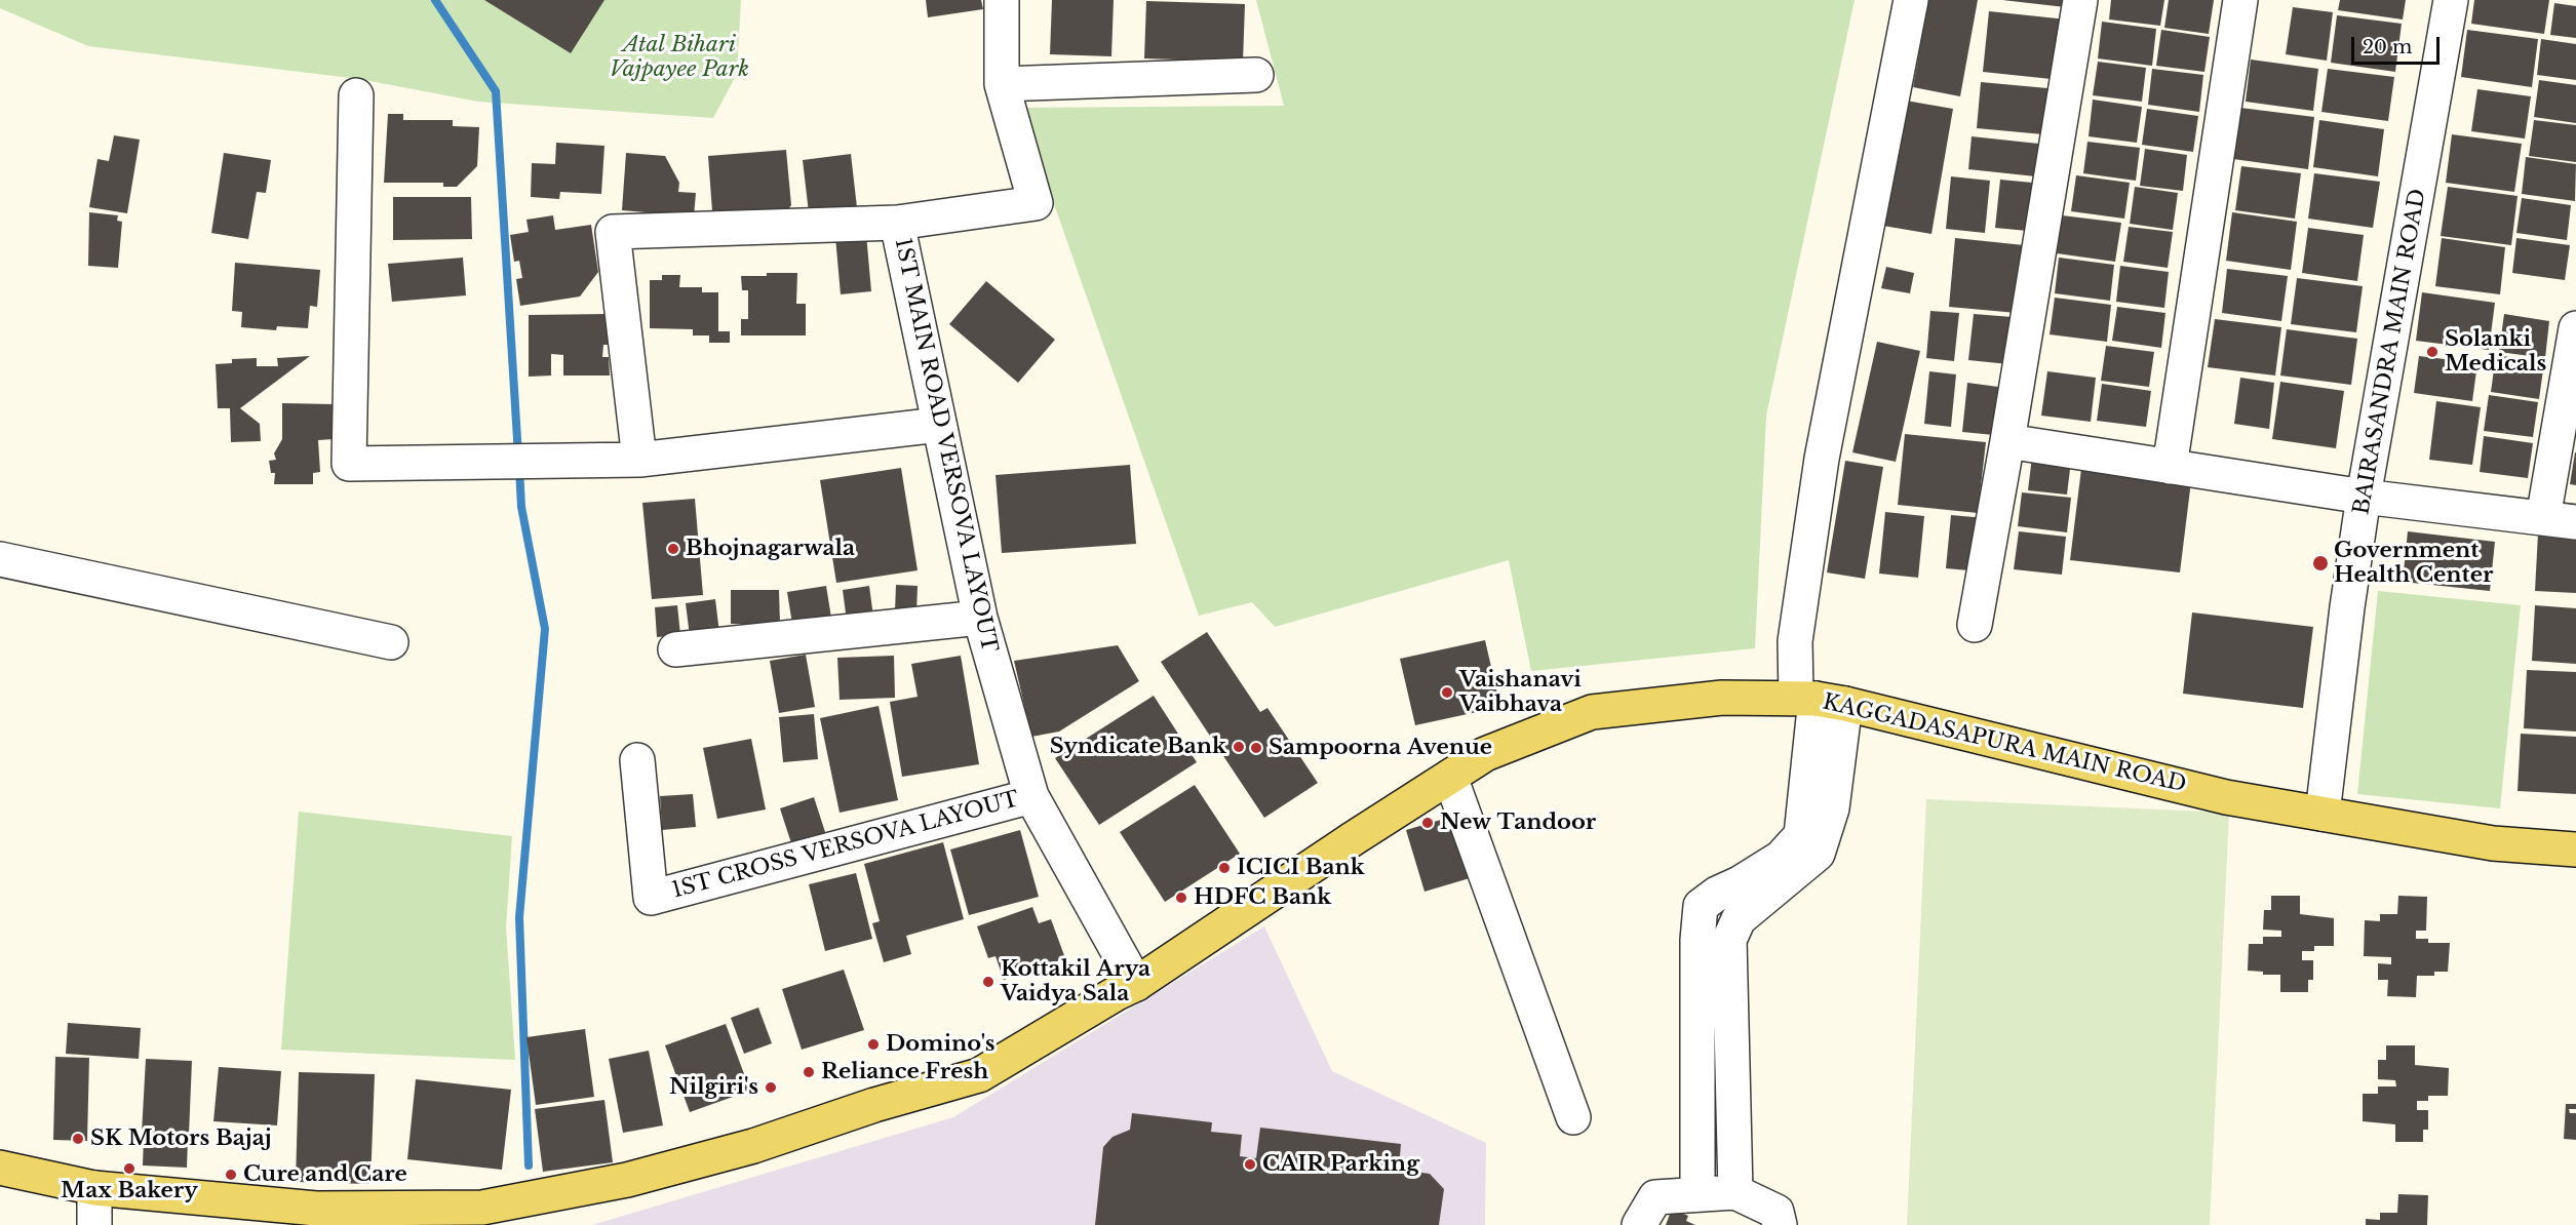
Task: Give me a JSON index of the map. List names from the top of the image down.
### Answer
{
  "streets": {
    "main road": ["KAGGADASAPURA MAIN ROAD"],
    "street": ["BAIRASANDRA MAIN ROAD", "1ST MAIN ROAD VERSOVA LAYOUT", "1ST CROSS VERSOVA LAYOUT"]
  },
  "crossings": [
    ["BAIRASANDRA MAIN ROAD", "KAGGADASAPURA MAIN ROAD"],
    ["1ST MAIN ROAD VERSOVA LAYOUT", "KAGGADASAPURA MAIN ROAD"],
    ["1ST MAIN ROAD VERSOVA LAYOUT", "1ST CROSS VERSOVA LAYOUT"]
  ],
  "parks": ["Atal Bihari Vajpayee Park"],
  "places": [
    "Solanki Medicals",
    "Bhojnagarwala",
    "Government Health Center",
    "Vaishanavi Vaibhava",
    "Syndicate Bank",
    "Sampoorna Avenue",
    "New Tandoor",
    "ICICI Bank",
    "HDFC Bank",
    "Kottakil Arya Vaidya Sala",
    "Domino's",
    "Reliance Fresh",
    "Nilgiri's",
    "SK Motors Bajaj",
    "CAIR Parking",
    "Max Bakery",
    "Cure and Care"
  ],
  "scale_bar": "20 m"
}
